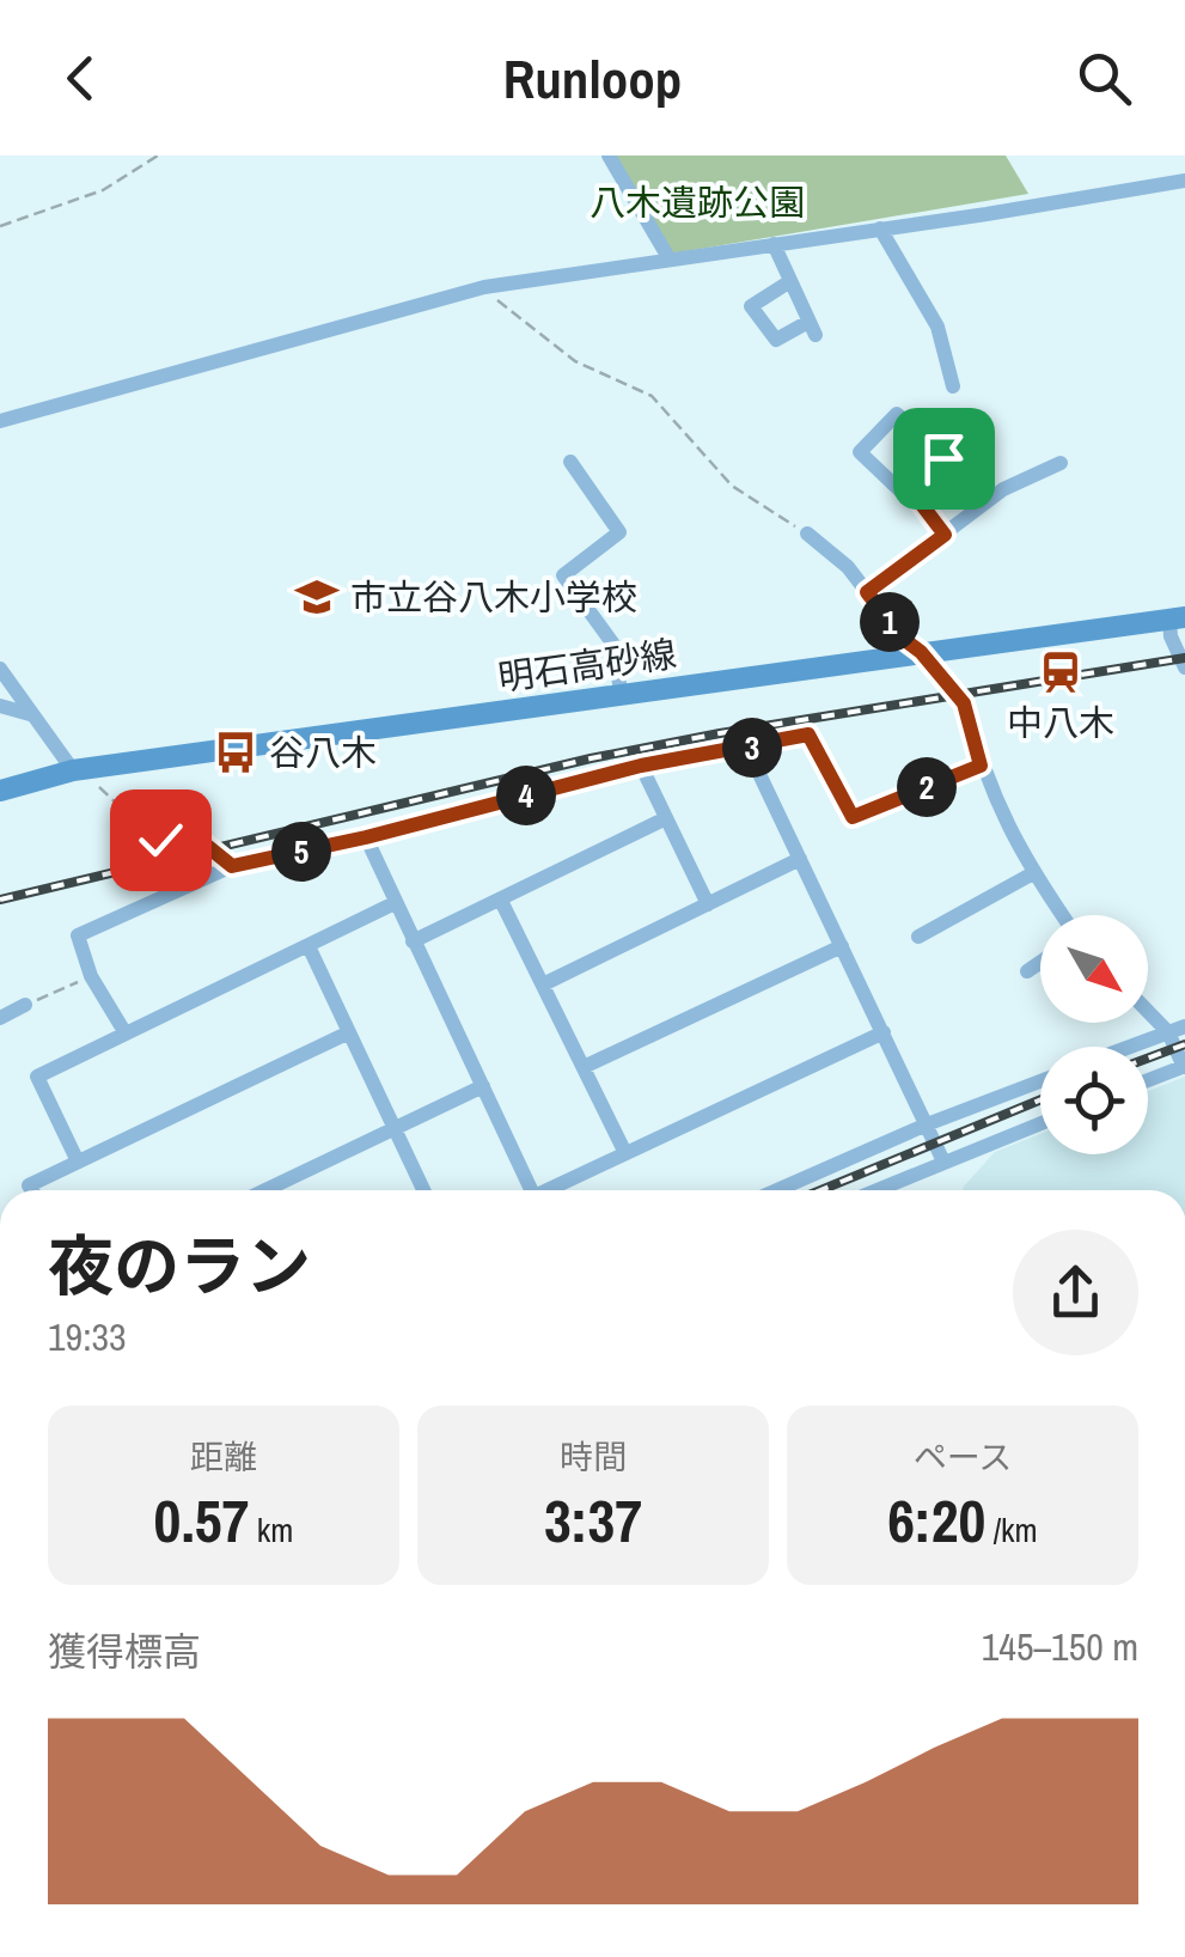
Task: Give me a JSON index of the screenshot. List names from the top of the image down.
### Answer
{
  "streets": {
    "main road": ["明石高砂線"]
  },
  "parks": ["八木遺跡公園"],
  "places": {
    "school or university": ["市立谷八木小学校"],
    "station": ["中八木"],
    "bus stop": ["谷八木"]
  },
  "north": "bottom right",
  "page": {
    "header": "Runloop",
    "pins": [
      "1",
      "3",
      "2",
      "4",
      "5"
    ],
    "heading": ["夜のラン", "19:33"],
    "stats": [
      ["距離", "0.57 km"],
      ["時間", "3:37"],
      ["ペース", "6:20 /km"]
    ],
    "chart": ["獲得標高", "145–150 m"]
  }
}
